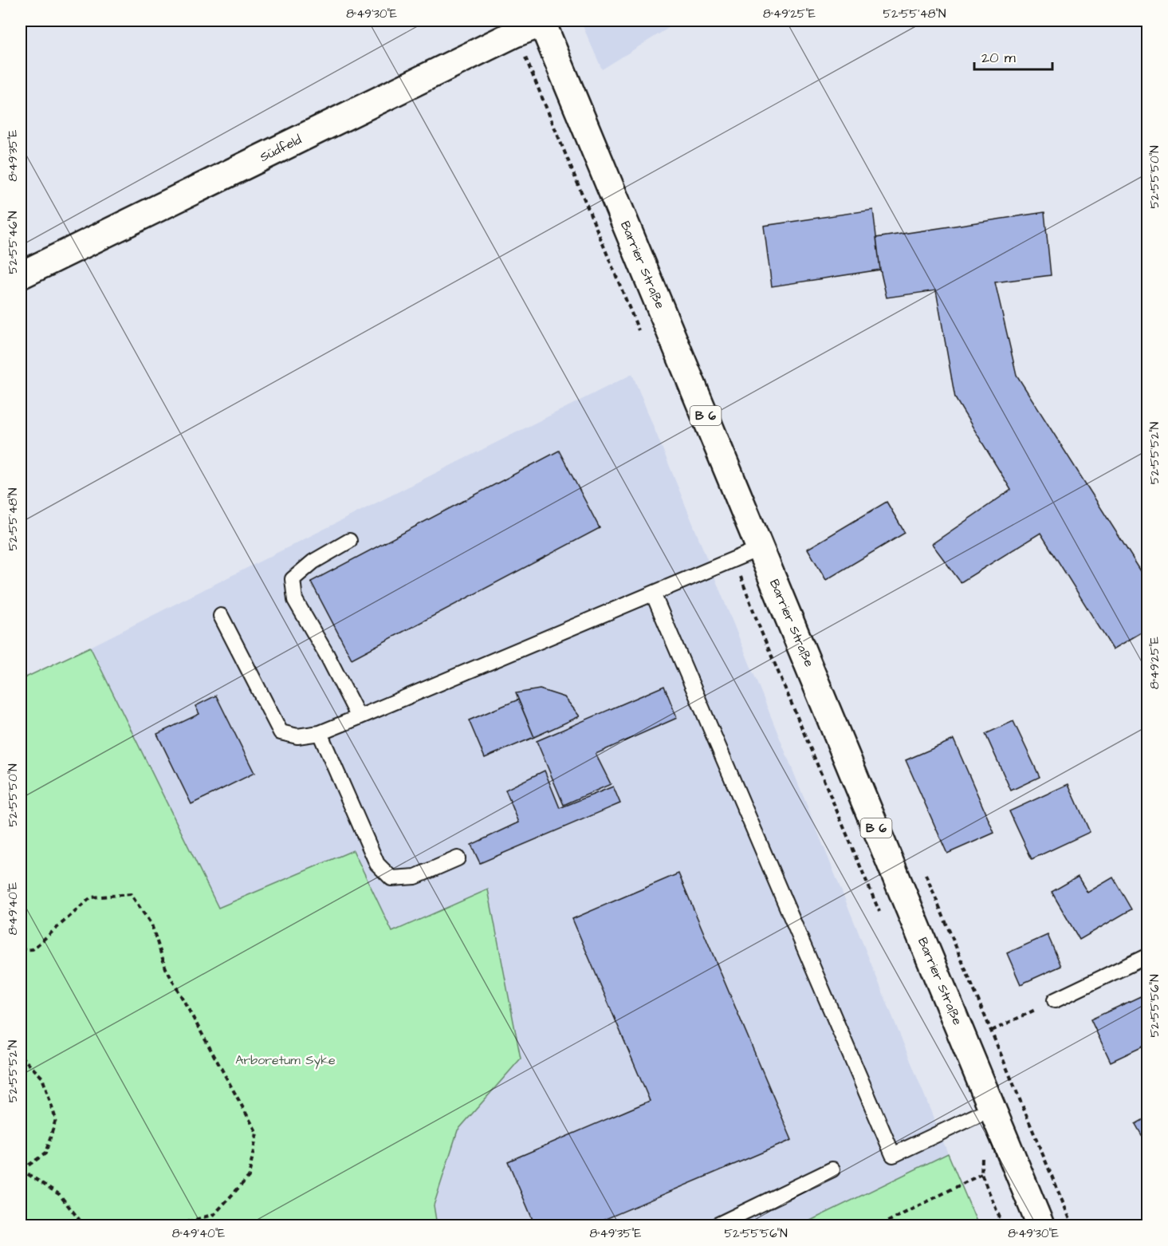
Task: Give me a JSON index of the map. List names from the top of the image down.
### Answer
{
  "streets": {
    "main road": ["Südfeld", "Barrier Straße", "B 6"]
  },
  "crossings": [
    ["Südfeld", "Barrier Straße"]
  ],
  "parks": ["Arboretum Syke"],
  "scale_bar": "20 m",
  "coordinates": [
    "8°49'30\"E",
    "8°49'25\"E",
    "52°55'48\"N",
    "8°49'35\"E",
    "52°55'50\"N",
    "52°55'46\"N",
    "52°55'52\"N",
    "8°49'40\"E",
    "52°55'56\"N"
  ]
}
